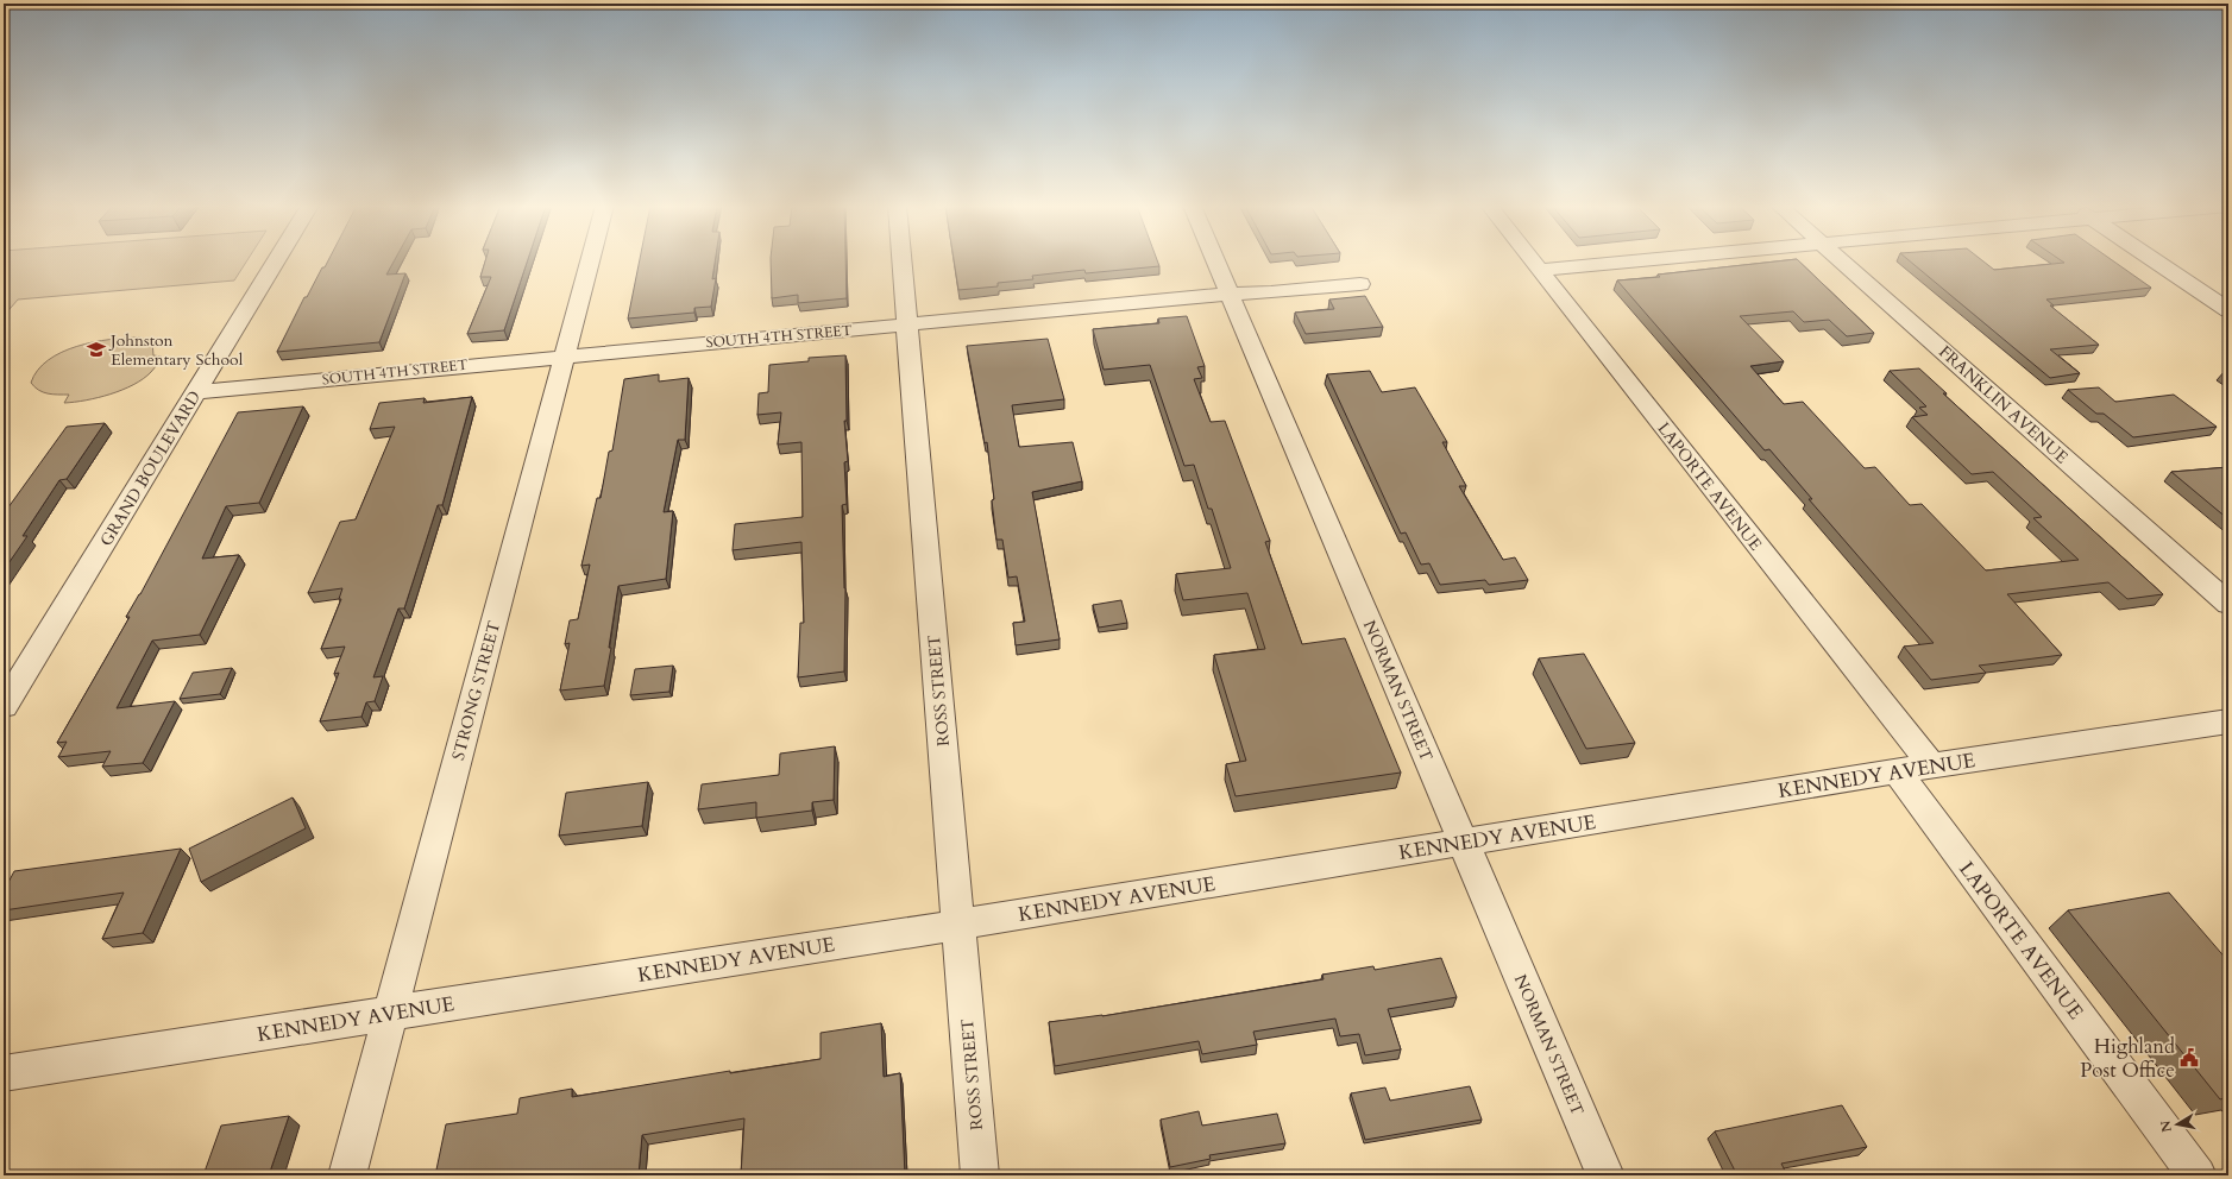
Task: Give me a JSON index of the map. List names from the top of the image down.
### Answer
{
  "streets": {
    "street": [
      "SOUTH 4TH STREET",
      "FRANKLIN AVENUE",
      "GRAND BOULEVARD",
      "LAPORTE AVENUE",
      "STRONG STREET",
      "ROSS STREET",
      "NORMAN STREET",
      "KENNEDY AVENUE"
    ]
  },
  "crossings": [
    ["SOUTH 4TH STREET", "GRAND BOULEVARD"],
    ["SOUTH 4TH STREET", "STRONG STREET"],
    ["SOUTH 4TH STREET", "ROSS STREET"],
    ["SOUTH 4TH STREET", "NORMAN STREET"],
    ["LAPORTE AVENUE", "KENNEDY AVENUE"],
    ["STRONG STREET", "KENNEDY AVENUE"],
    ["ROSS STREET", "KENNEDY AVENUE"],
    ["NORMAN STREET", "KENNEDY AVENUE"]
  ],
  "places": {
    "school or university": ["Johnston Elementary School"],
    "public building": ["Highland Post Office"]
  },
  "north": "left"
}
